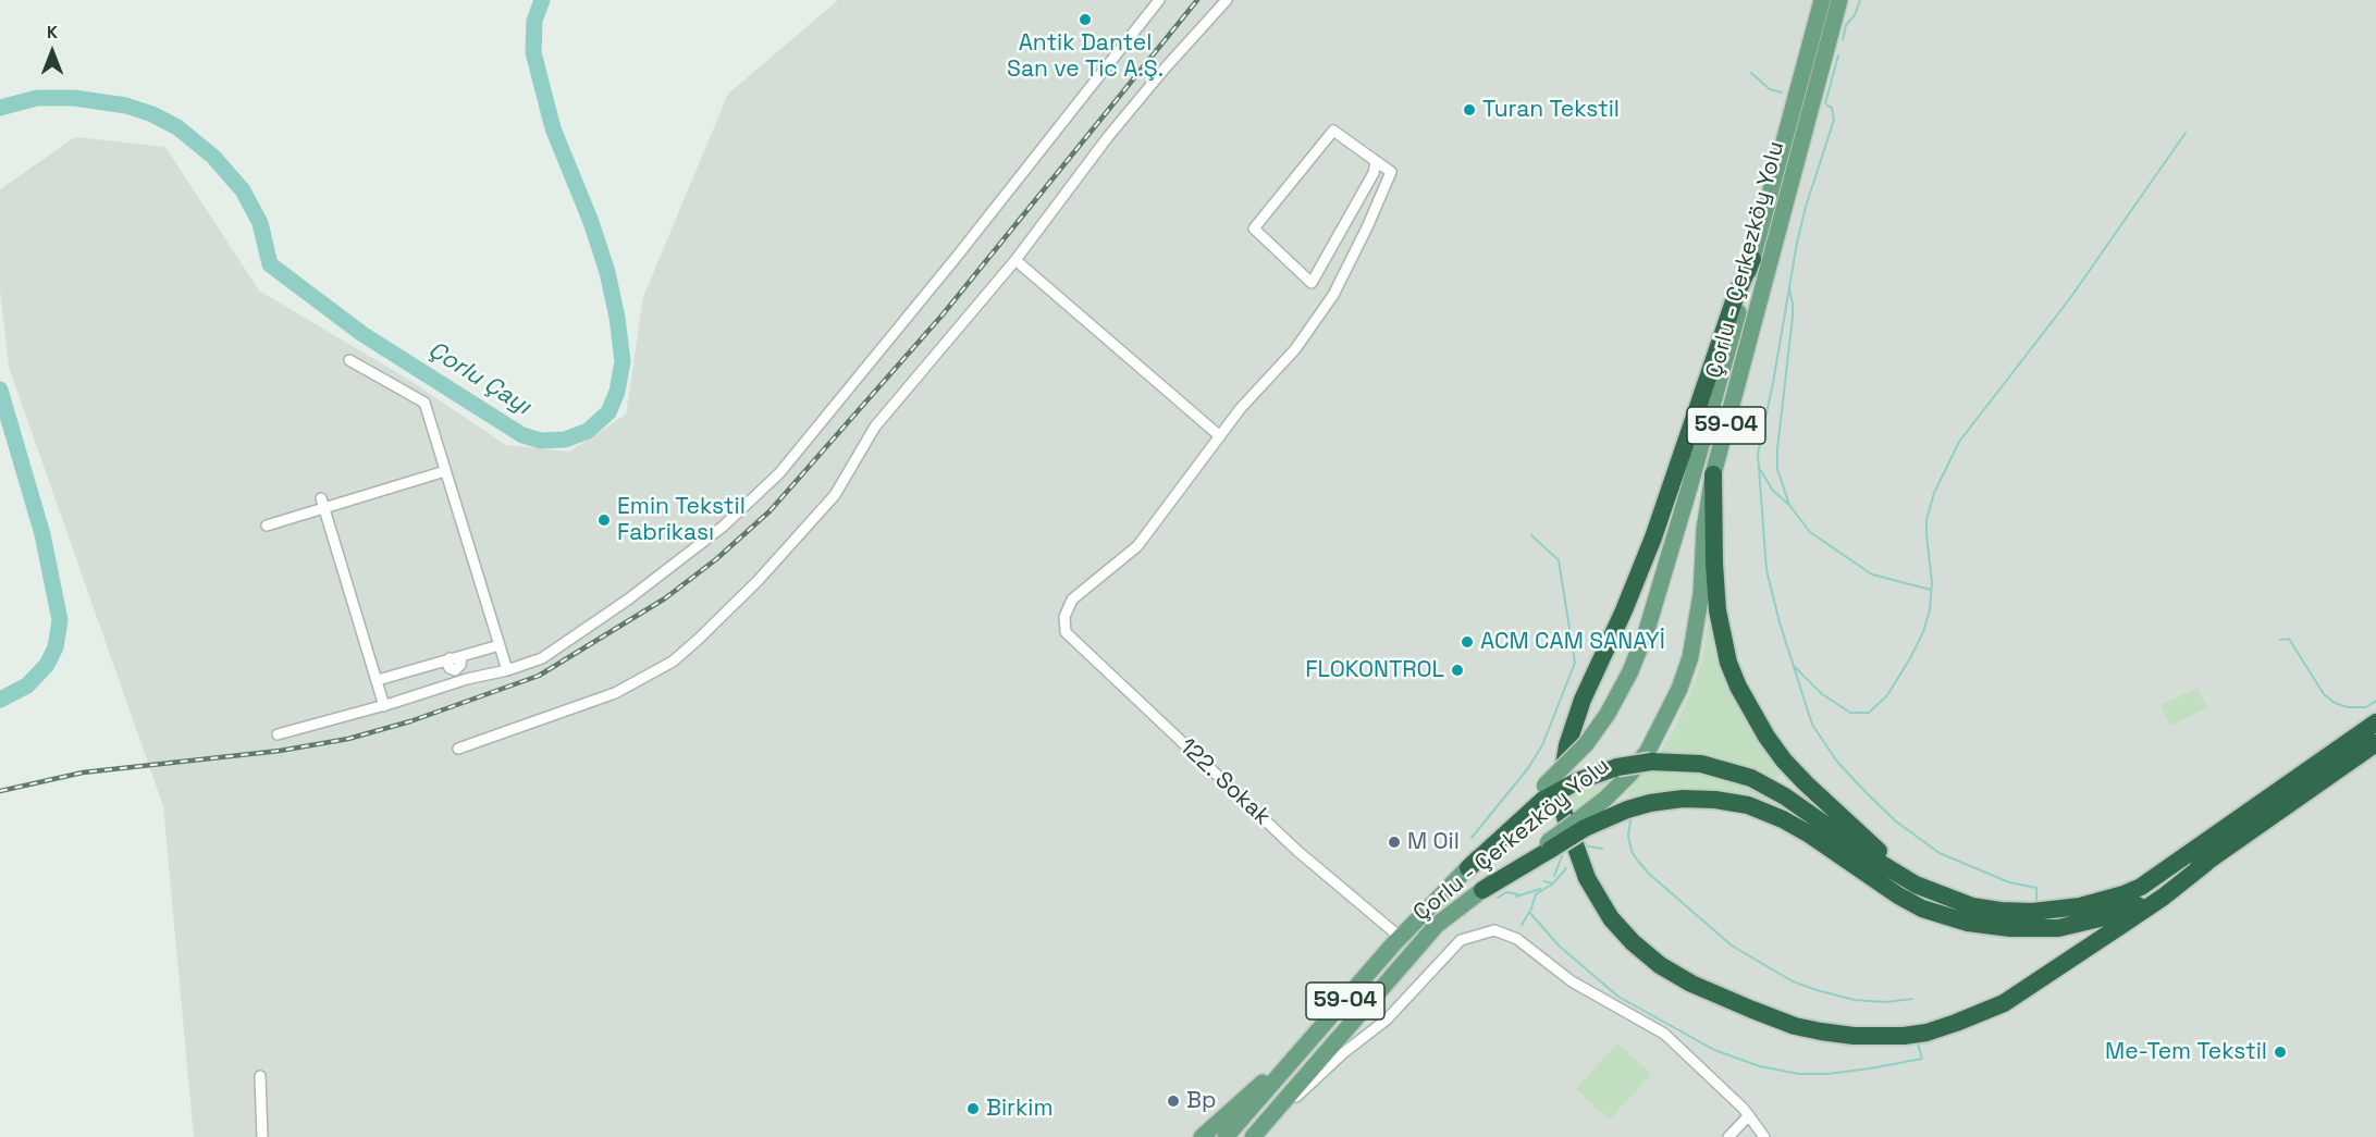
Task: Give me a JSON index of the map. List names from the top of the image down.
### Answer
{
  "streets": {
    "main road": ["Çorlu - Çerkezköy Yolu", "59-04"],
    "street": ["122. Sokak"]
  },
  "crossings": [
    ["Çorlu - Çerkezköy Yolu", "122. Sokak"]
  ],
  "water": ["Çorlu Çayı"],
  "places": [
    "Antik Dantel San ve Tic A.Ş.",
    "Turan Tekstil",
    "Emin Tekstil Fabrikası",
    "ACM CAM SANAYİ",
    "FLOKONTROL",
    "M Oil",
    "Me-Tem Tekstil",
    "Bp",
    "Birkim"
  ],
  "north": "top"
}
